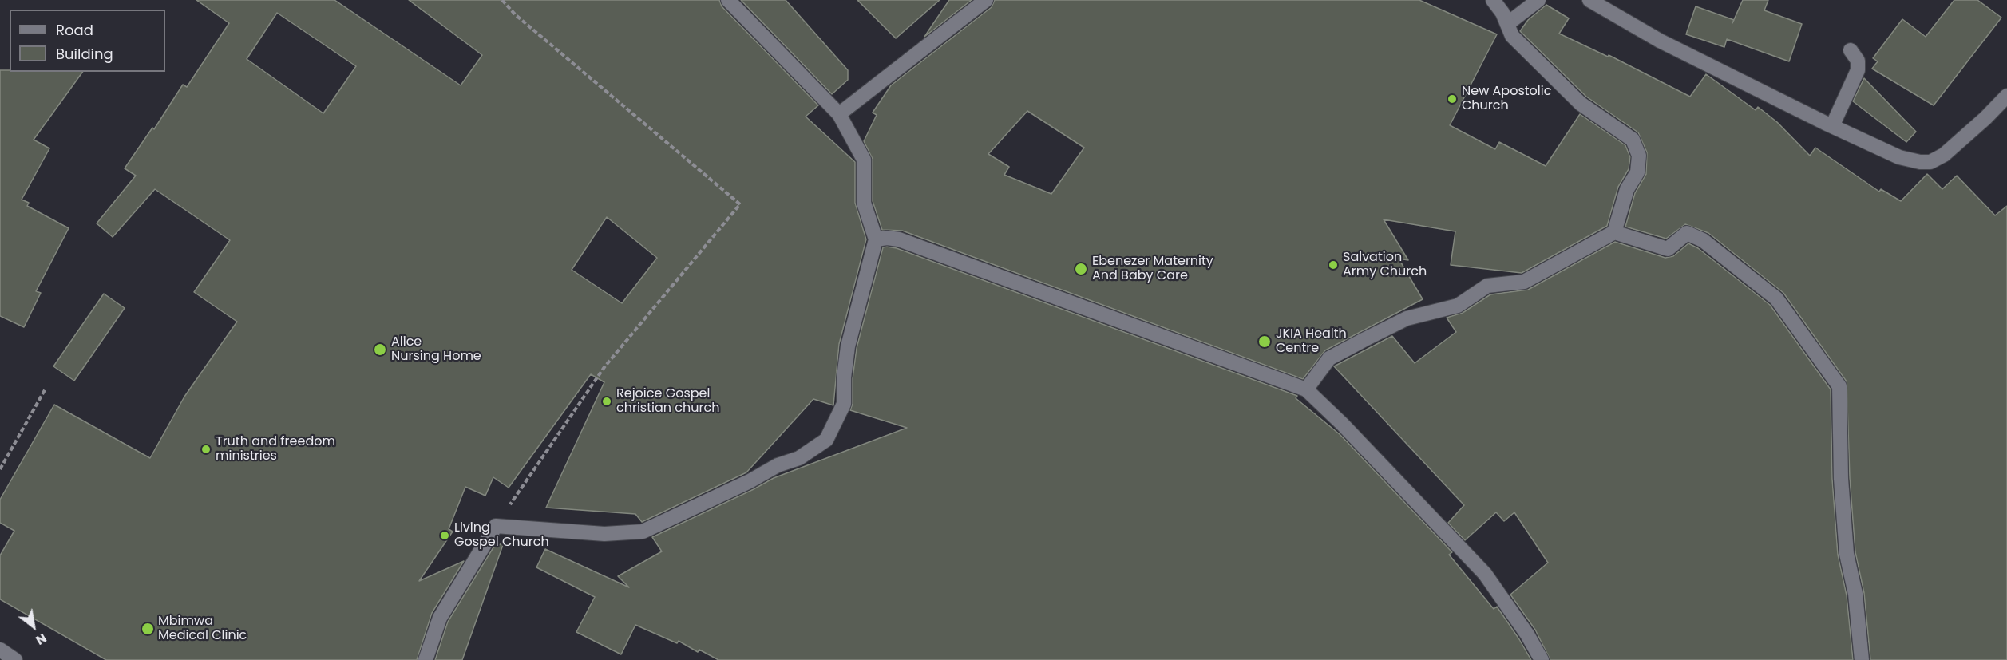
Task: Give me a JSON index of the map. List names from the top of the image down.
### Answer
{
  "places": [
    "New Apostolic Church",
    "Salvation Army Church",
    "Ebenezer Maternity And Baby Care",
    "JKIA Health Centre",
    "Alice Nursing Home",
    "Rejoice Gospel christian church",
    "Truth and freedom ministries",
    "Living Gospel Church",
    "Mbimwa Medical Clinic"
  ],
  "legend": ["Road", "Building"],
  "north": "bottom right"
}
